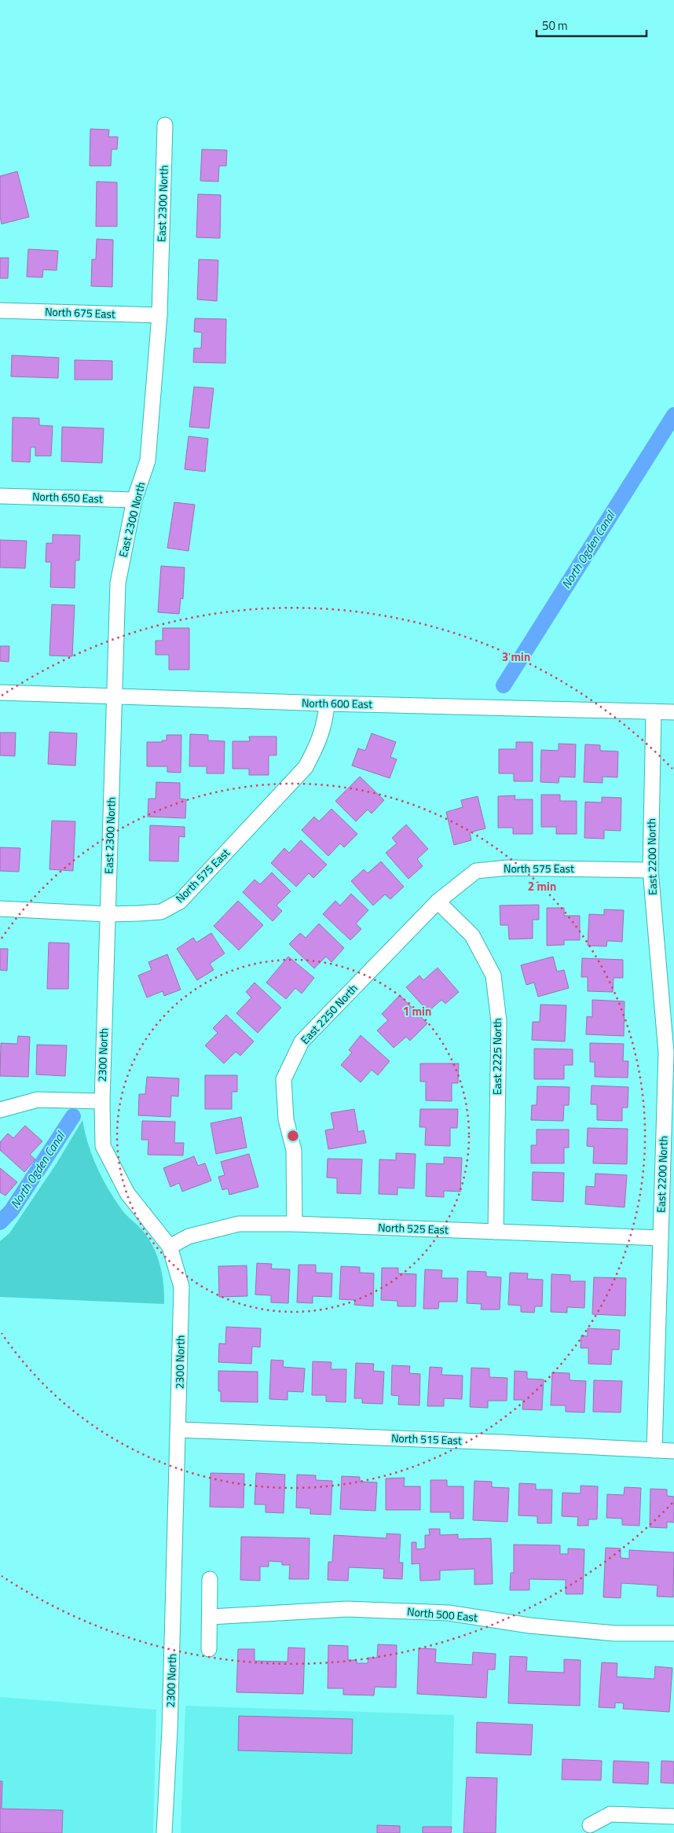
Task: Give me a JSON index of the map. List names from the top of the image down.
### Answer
{
  "streets": {
    "street": [
      "East 2300 North",
      "North 675 East",
      "North 650 East",
      "North 600 East",
      "East 2200 North",
      "North 575 East",
      "East 2250 North",
      "2300 North",
      "East 2225 North",
      "North 525 East",
      "North 515 East",
      "North 500 East"
    ]
  },
  "crossings": [
    ["East 2300 North", "North 675 East"],
    ["East 2300 North", "North 650 East"],
    ["East 2300 North", "North 600 East"],
    ["East 2300 North", "North 575 East"],
    ["East 2300 North", "2300 North"],
    ["North 600 East", "East 2200 North"],
    ["North 600 East", "North 575 East"],
    ["East 2200 North", "North 575 East"],
    ["East 2200 North", "North 525 East"],
    ["East 2200 North", "North 515 East"],
    ["North 575 East", "East 2250 North"],
    ["North 575 East", "2300 North"],
    ["North 575 East", "East 2225 North"],
    ["East 2250 North", "East 2225 North"],
    ["East 2250 North", "North 525 East"],
    ["2300 North", "North 525 East"],
    ["2300 North", "North 515 East"],
    ["East 2225 North", "North 525 East"]
  ],
  "water": ["North Ogden Canal"],
  "scale_bar": "50 m",
  "rings": ["3 min", "2 min", "1 min"]
}
